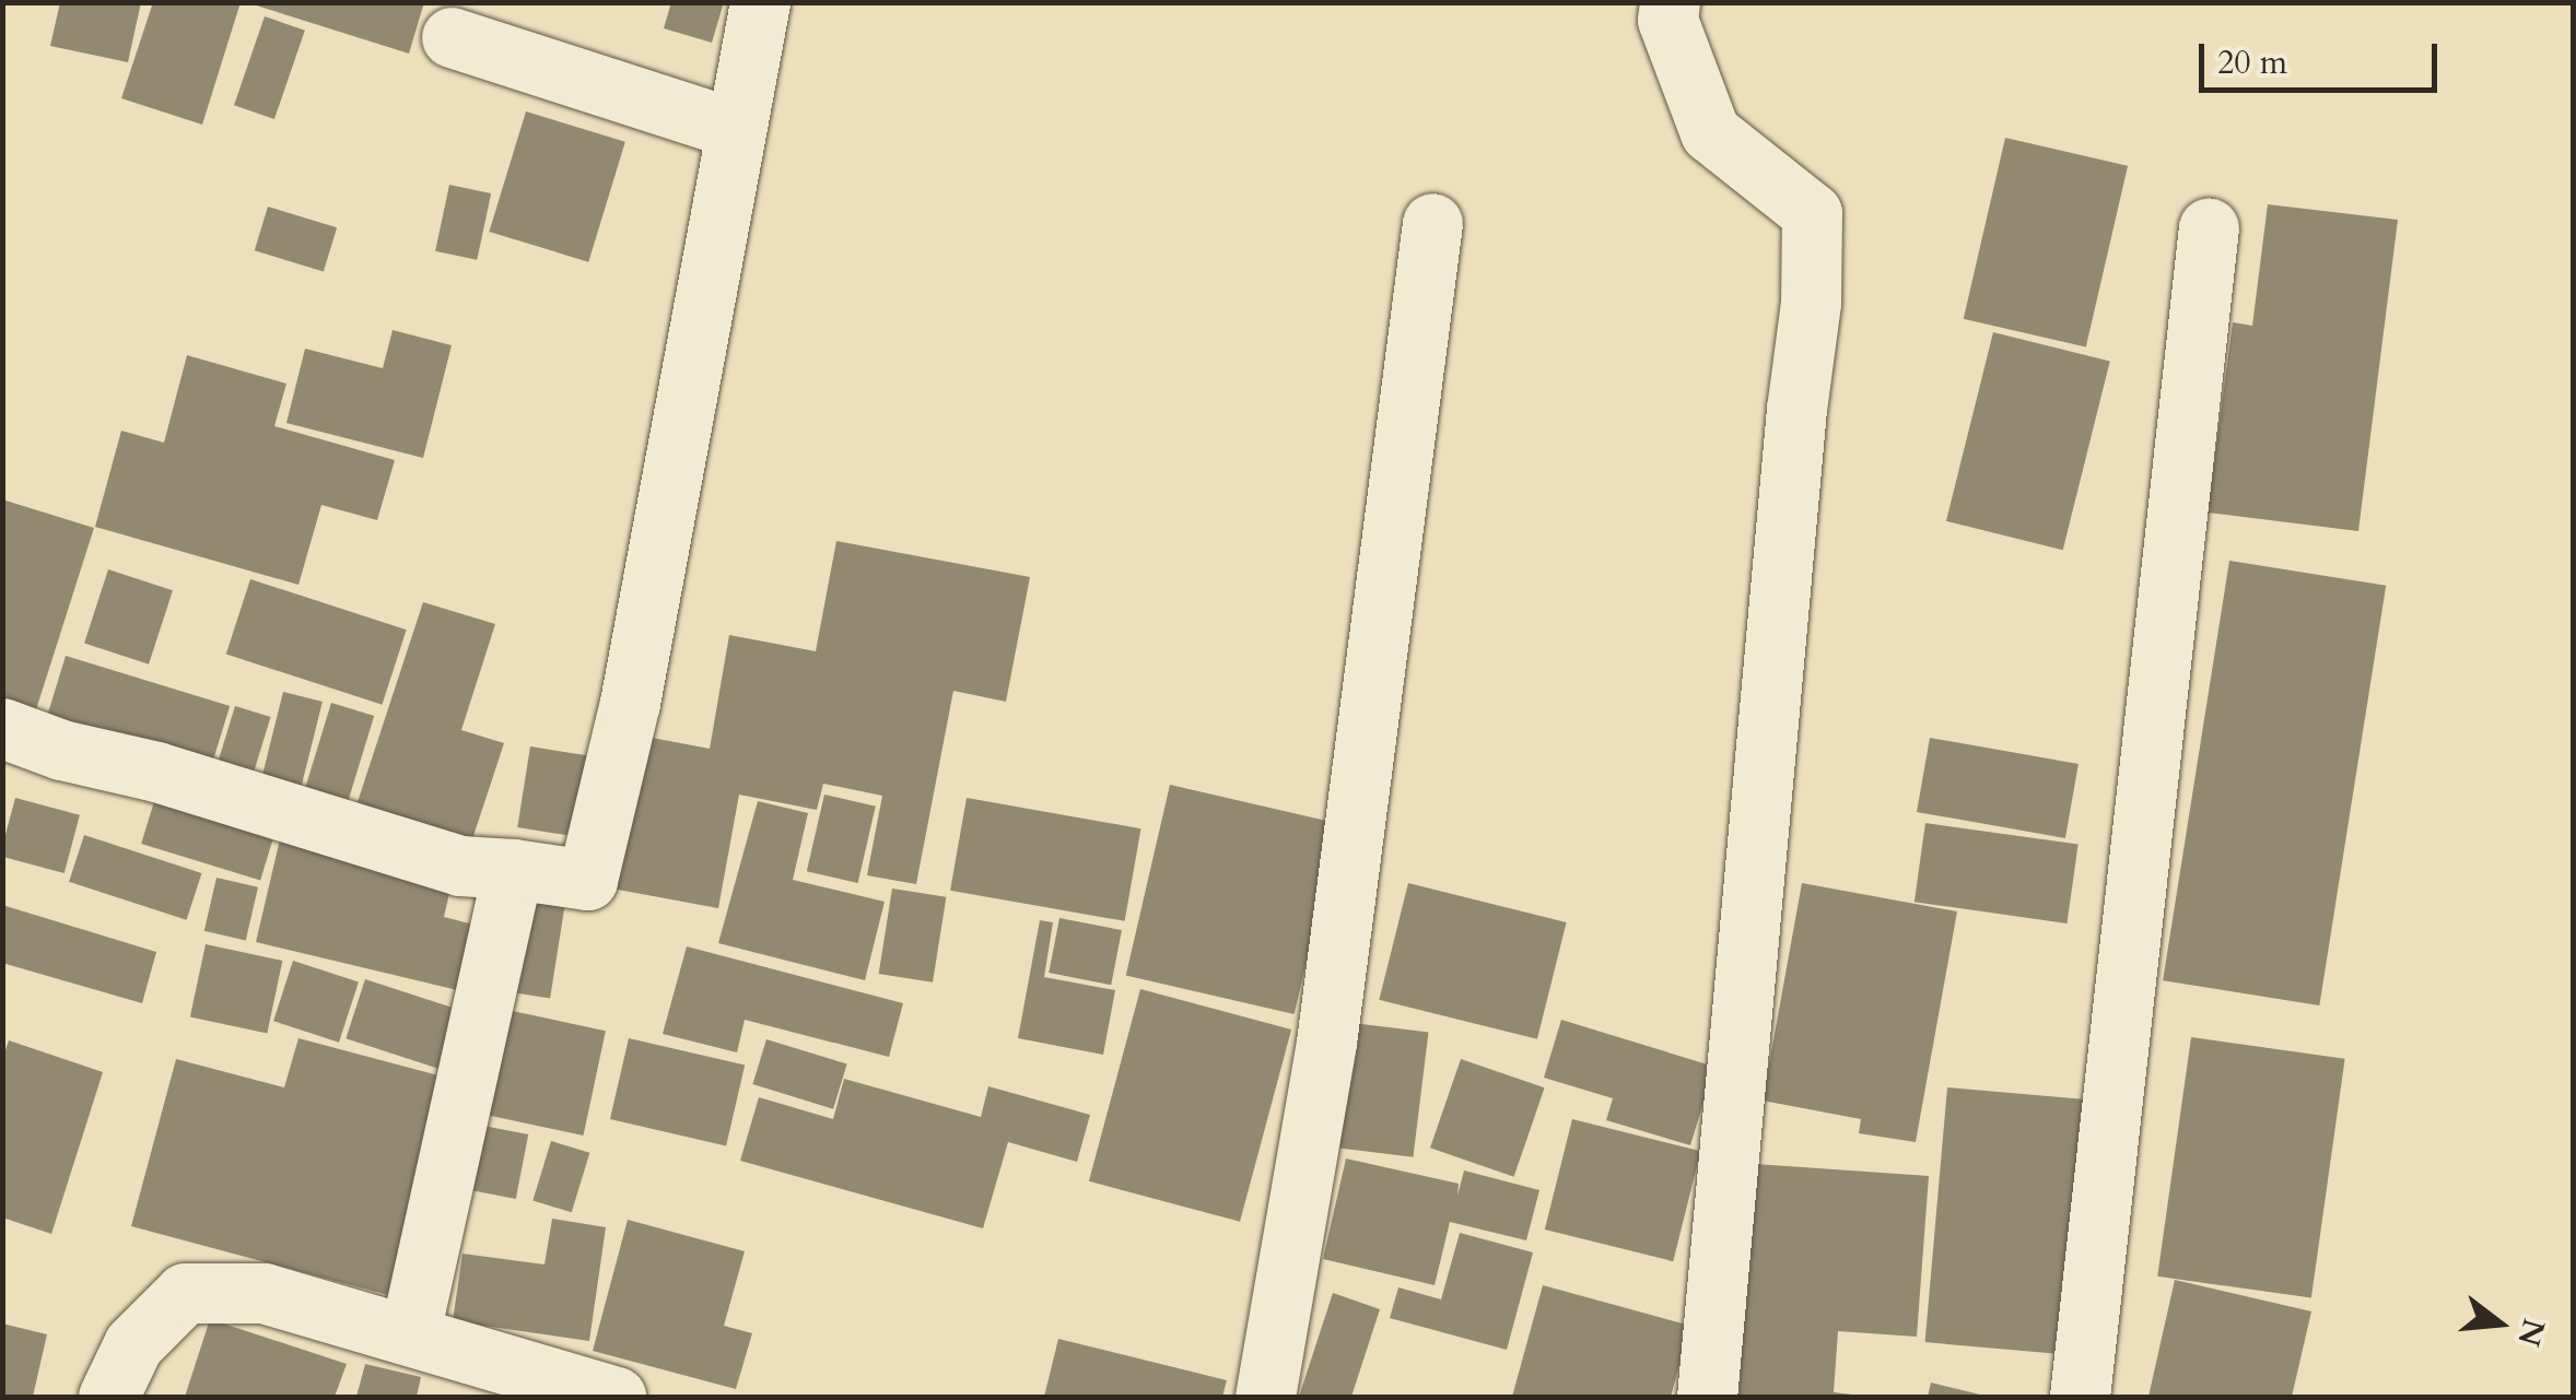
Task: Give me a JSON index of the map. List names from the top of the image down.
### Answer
{
  "scale_bar": "20 m",
  "north": "right"
}
